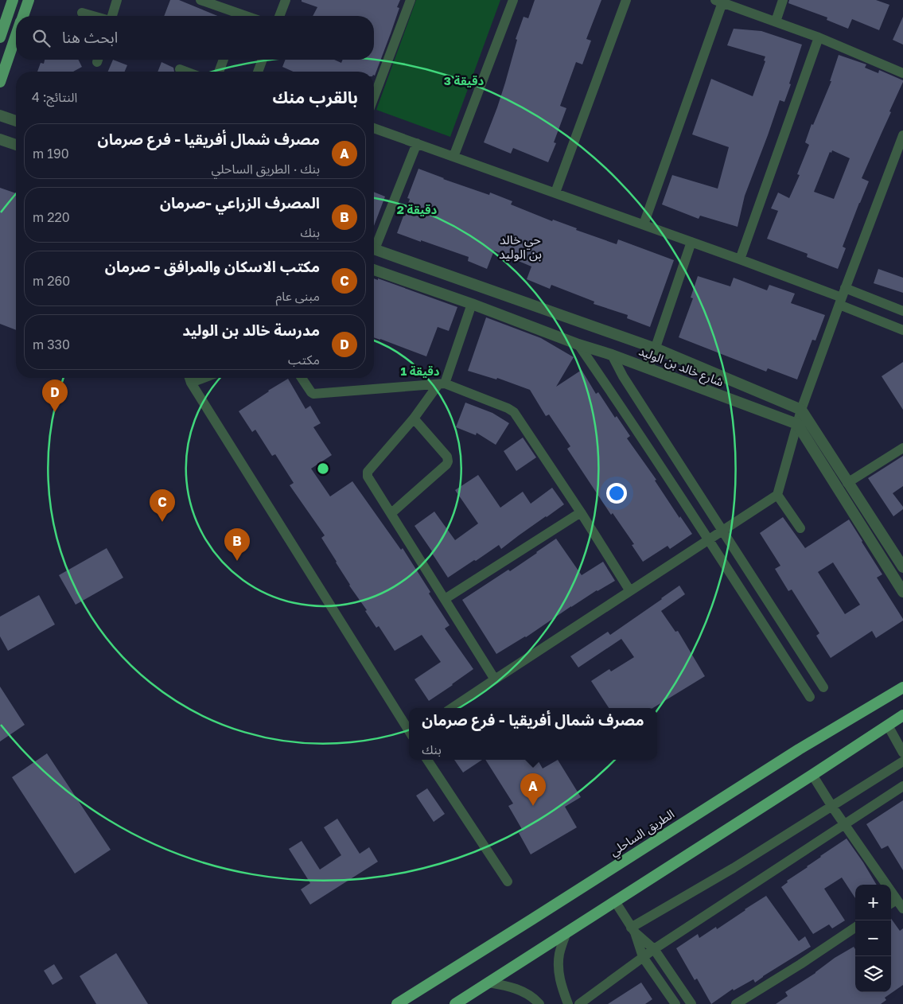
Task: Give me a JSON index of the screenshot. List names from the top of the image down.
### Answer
{
  "streets": {
    "highway": ["الطريق الساحلي"],
    "street": ["شارع خالد بن الوليد"]
  },
  "districts": ["حي خالد بن الوليد"],
  "page": {
    "search": "ابحث هنا",
    "heading": ["بالقرب منك", "النتائج: 4"],
    "list": [
      {
        "mark": "A",
        "name": "مصرف شمال أفريقيا - فرع صرمان",
        "note": "بنك · الطريق الساحلي",
        "value": "190 m"
      },
      {
        "mark": "B",
        "name": "المصرف الزراعي -صرمان",
        "note": "بنك",
        "value": "220 m"
      },
      {
        "mark": "C",
        "name": "مكتب الاسكان والمرافق - صرمان",
        "note": "مبنى عام",
        "value": "260 m"
      },
      {
        "mark": "D",
        "name": "مدرسة خالد بن الوليد",
        "note": "مكتب",
        "value": "330 m"
      }
    ],
    "pins": [
      "D",
      "C",
      "B",
      "A"
    ],
    "popup": ["مصرف شمال أفريقيا - فرع صرمان", "بنك"],
    "map_buttons": ["+", "−"]
  },
  "rings": ["3 دقيقة", "2 دقيقة", "1 دقيقة"]
}
